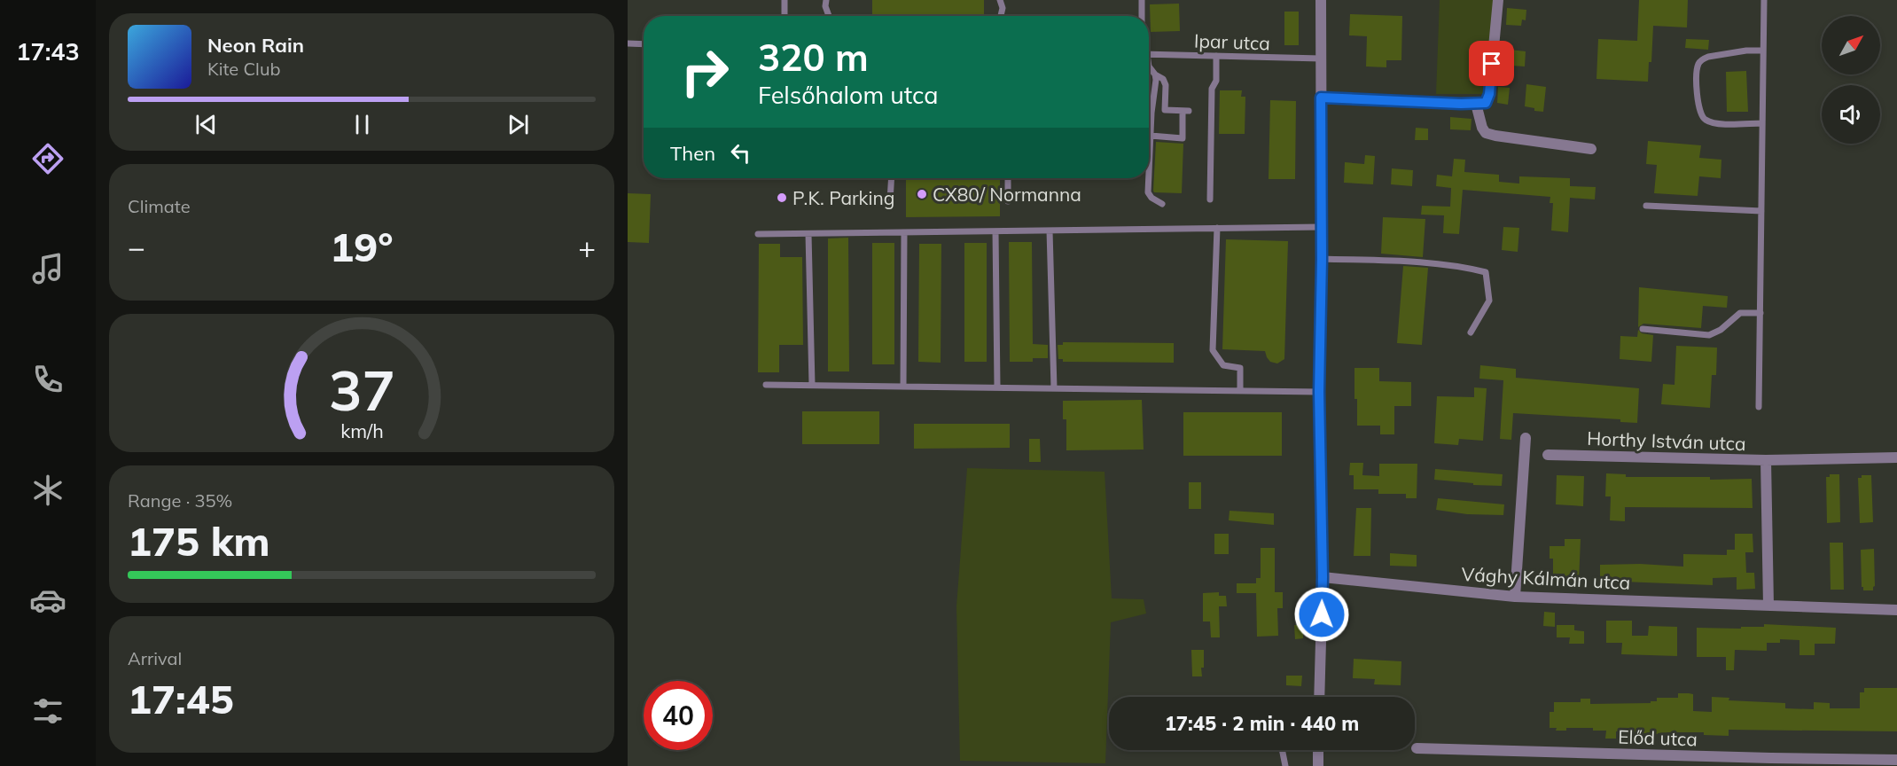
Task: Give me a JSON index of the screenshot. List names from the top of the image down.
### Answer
{
  "streets": {
    "street": ["Horthy István utca", "Vághy Kálmán utca", "Előd utca"],
    "lane": ["Ipar utca"]
  },
  "crossings": [
    ["Horthy István utca", "Vághy Kálmán utca"]
  ],
  "places": ["CX80/ Normanna", "P.K. Parking"],
  "north": "top right",
  "page": {
    "tabs": "17:43",
    "turn": ["320 m", "Felsőhalom utca"],
    "song": ["Neon Rain", "Kite Club"],
    "then": "Then",
    "tile": [
      "Climate",
      ["Range · 35%", "175 km"],
      ["Arrival", "17:45"]
    ],
    "heat": ["−", "19°", "+"],
    "limit": "40",
    "trip": "17:45 · 2 min · 440 m",
    "gauge": ["37", "km/h"]
  }
}
